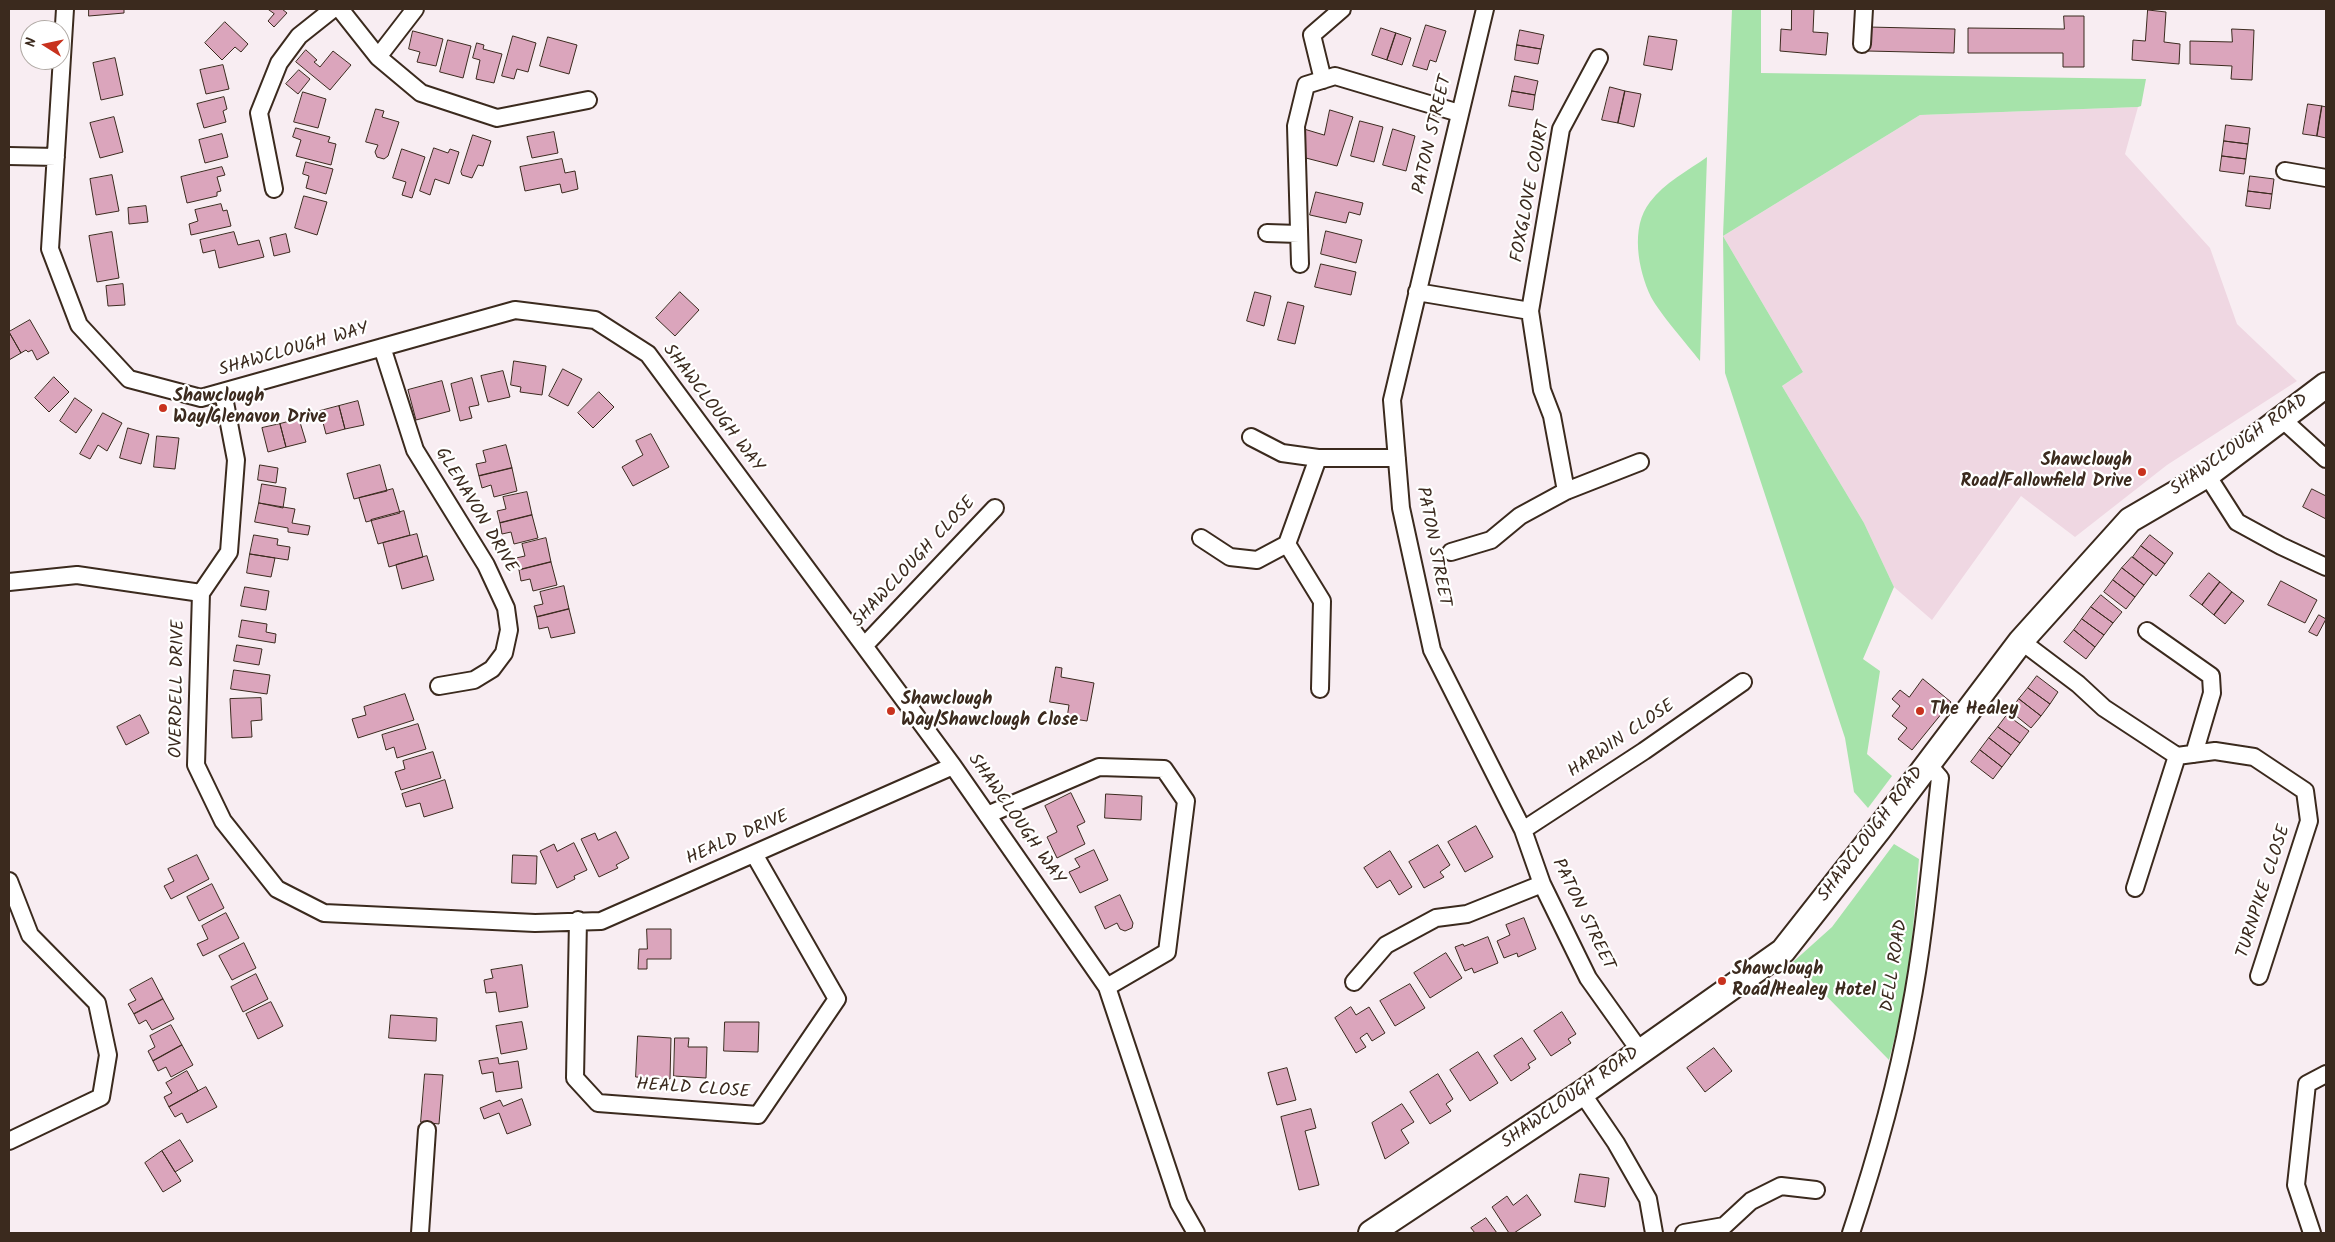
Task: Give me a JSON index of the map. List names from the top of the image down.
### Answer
{
  "streets": {
    "main road": ["SHAWCLOUGH ROAD"],
    "street": [
      "PATON STREET",
      "FOXGLOVE COURT",
      "SHAWCLOUGH WAY",
      "GLENAVON DRIVE",
      "SHAWCLOUGH CLOSE",
      "OVERDELL DRIVE",
      "HARWIN CLOSE",
      "HEALD DRIVE",
      "TURNPIKE CLOSE",
      "DELL ROAD",
      "HEALD CLOSE"
    ]
  },
  "crossings": [
    ["PATON STREET", "SHAWCLOUGH ROAD"],
    ["PATON STREET", "HARWIN CLOSE"],
    ["SHAWCLOUGH WAY", "GLENAVON DRIVE"],
    ["SHAWCLOUGH WAY", "SHAWCLOUGH CLOSE"],
    ["SHAWCLOUGH WAY", "HEALD DRIVE"],
    ["SHAWCLOUGH ROAD", "DELL ROAD"],
    ["OVERDELL DRIVE", "HEALD DRIVE"],
    ["HEALD DRIVE", "HEALD CLOSE"]
  ],
  "places": [
    "Shawclough Way/Glenavon Drive",
    "Shawclough Road/Fallowfield Drive",
    "Shawclough Way/Shawclough Close",
    "The Healey",
    "Shawclough Road/Healey Hotel"
  ],
  "north": "left"
}
